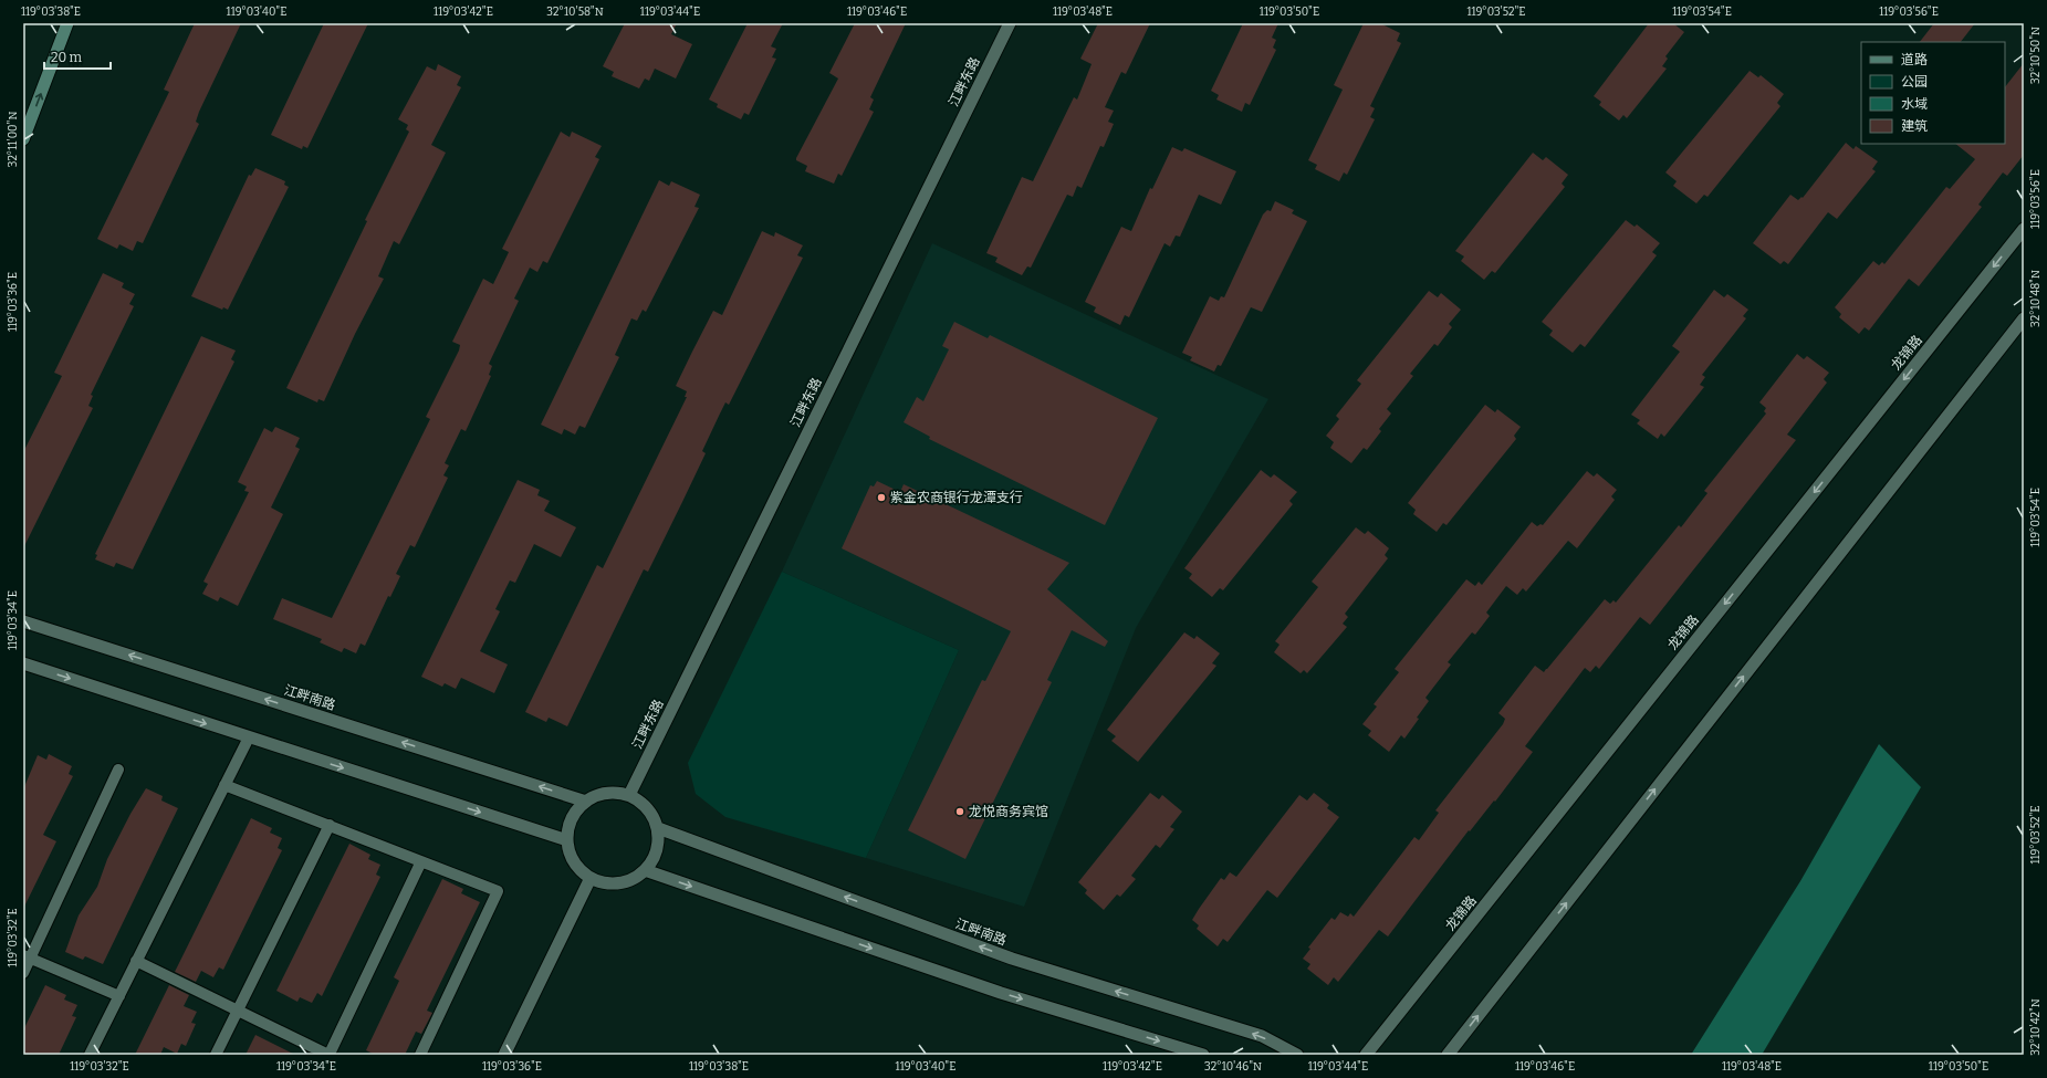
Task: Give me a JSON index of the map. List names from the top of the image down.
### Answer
{
  "streets": {
    "street": ["江畔东路", "龙锦路", "江畔南路"]
  },
  "crossings": [
    ["江畔东路", "江畔南路"]
  ],
  "places": ["紫金农商银行龙潭支行", "龙悦商务宾馆"],
  "legend": [
    "道路",
    "公园",
    "水域",
    "建筑"
  ],
  "scale_bar": "20 m",
  "coordinates": [
    "119°03'38\"E",
    "119°03'40\"E",
    "119°03'42\"E",
    "32°10'58\"N",
    "119°03'44\"E",
    "119°03'46\"E",
    "119°03'48\"E",
    "119°03'50\"E",
    "119°03'52\"E",
    "119°03'54\"E",
    "119°03'56\"E",
    "32°10'50\"N",
    "32°11'00\"N",
    "32°10'48\"N",
    "119°03'36\"E",
    "119°03'34\"E",
    "119°03'32\"E",
    "32°10'42\"N",
    "32°10'46\"N"
  ]
}
